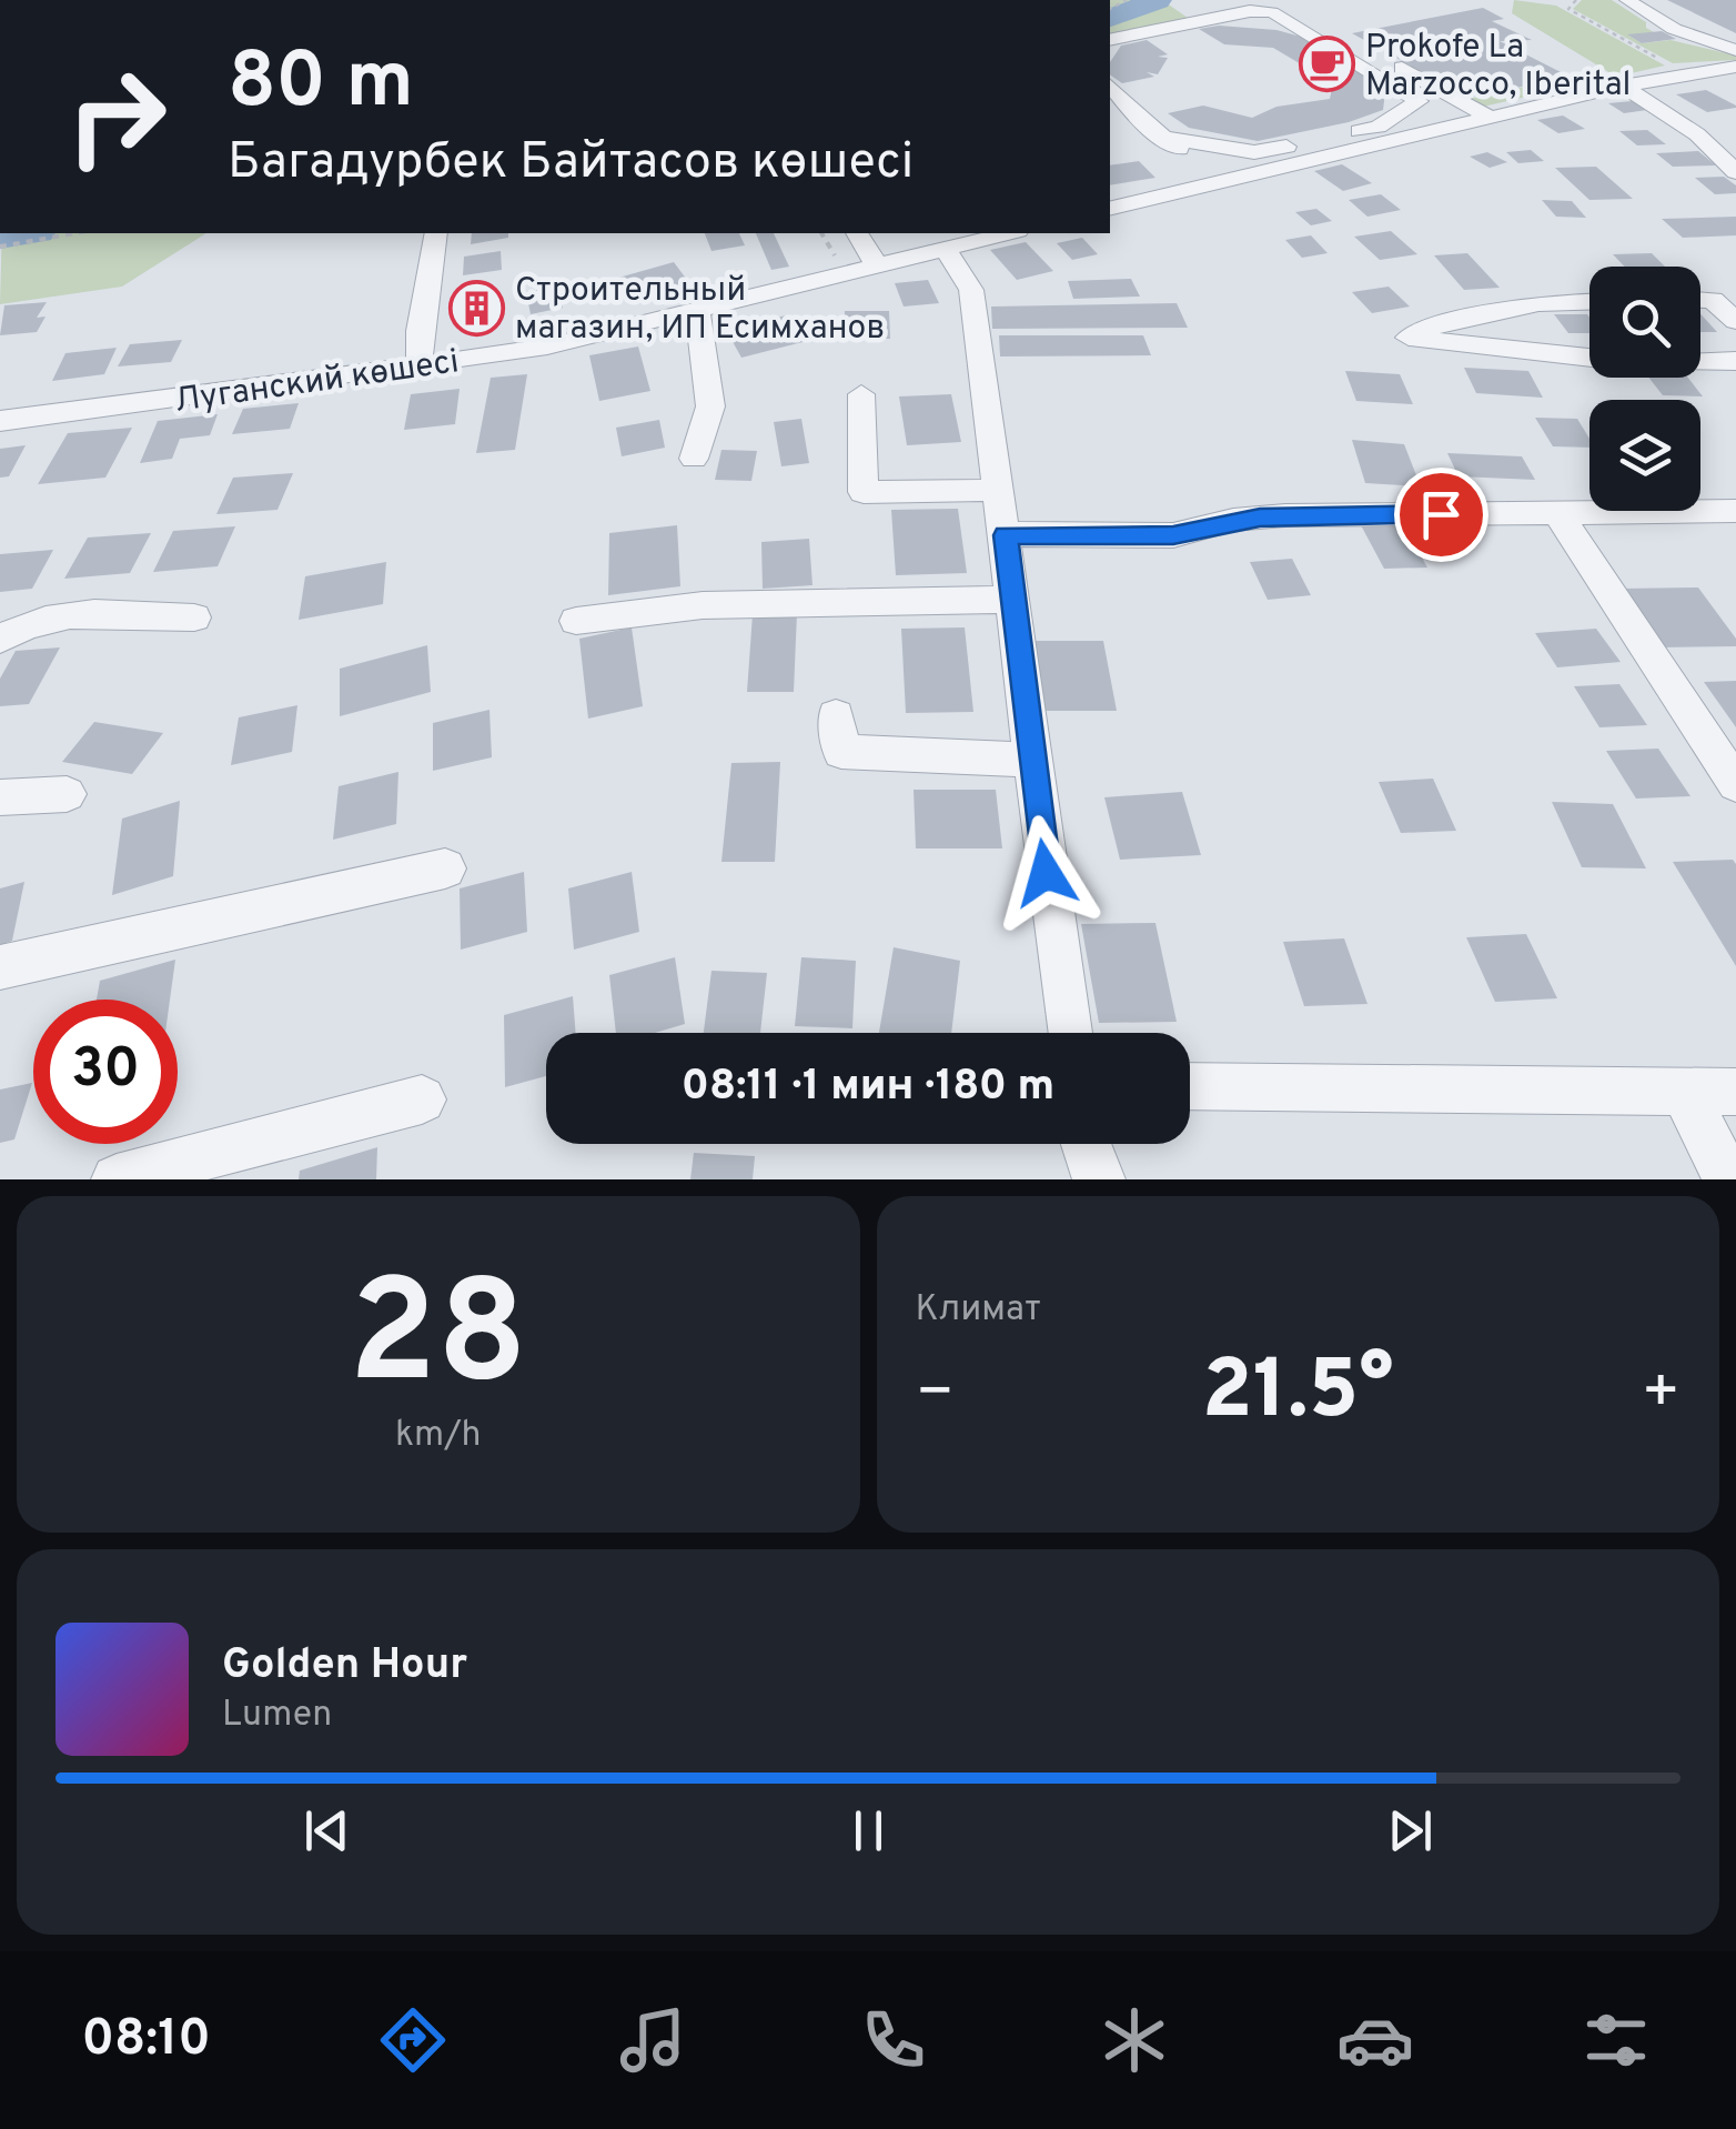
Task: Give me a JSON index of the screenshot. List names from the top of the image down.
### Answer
{
  "streets": {
    "street": ["Луганский көшесі"]
  },
  "places": {
    "cafe": ["Prokofe La Marzocco, Iberital"],
    "building": ["Строительный магазин, ИП Есимханов"]
  },
  "page": {
    "turn": ["80 m", "Багадурбек Байтасов көшесі"],
    "limit": "30",
    "trip": "08:11 · 1 мин · 180 m",
    "tile": [
      ["28", "km/h"],
      "Климат"
    ],
    "heat": ["−", "21.5°", "+"],
    "song": ["Golden Hour", "Lumen"],
    "tabs": "08:10"
  }
}
